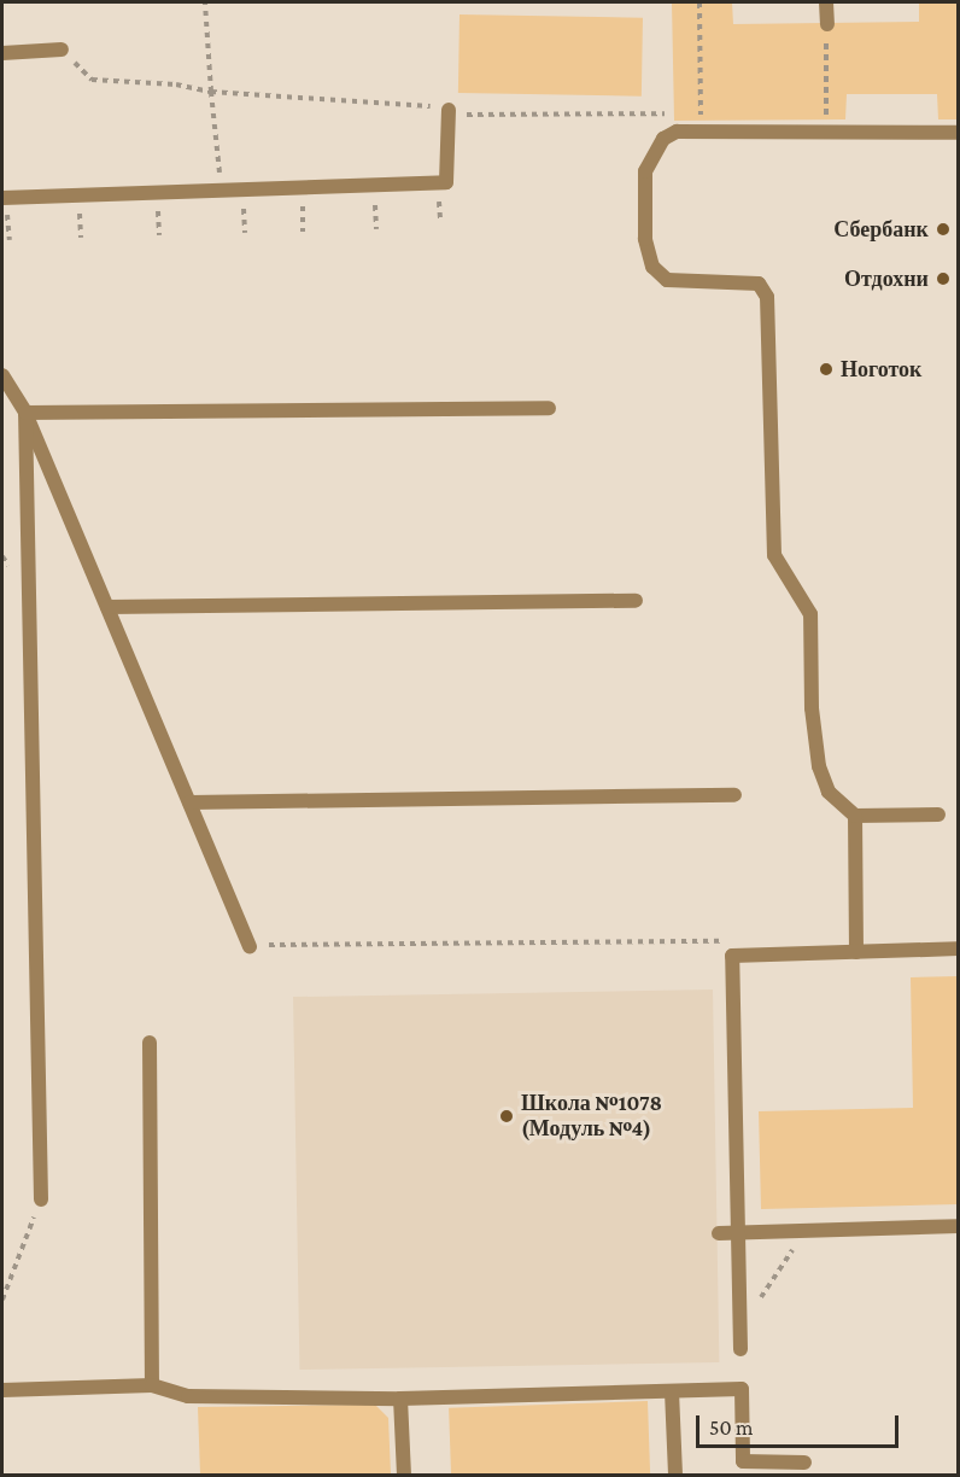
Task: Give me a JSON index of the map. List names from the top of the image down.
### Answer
{
  "places": [
    "Сбербанк",
    "Отдохни",
    "Ноготок",
    "Школа №1078 (Модуль №4)"
  ],
  "scale_bar": "50 m"
}
